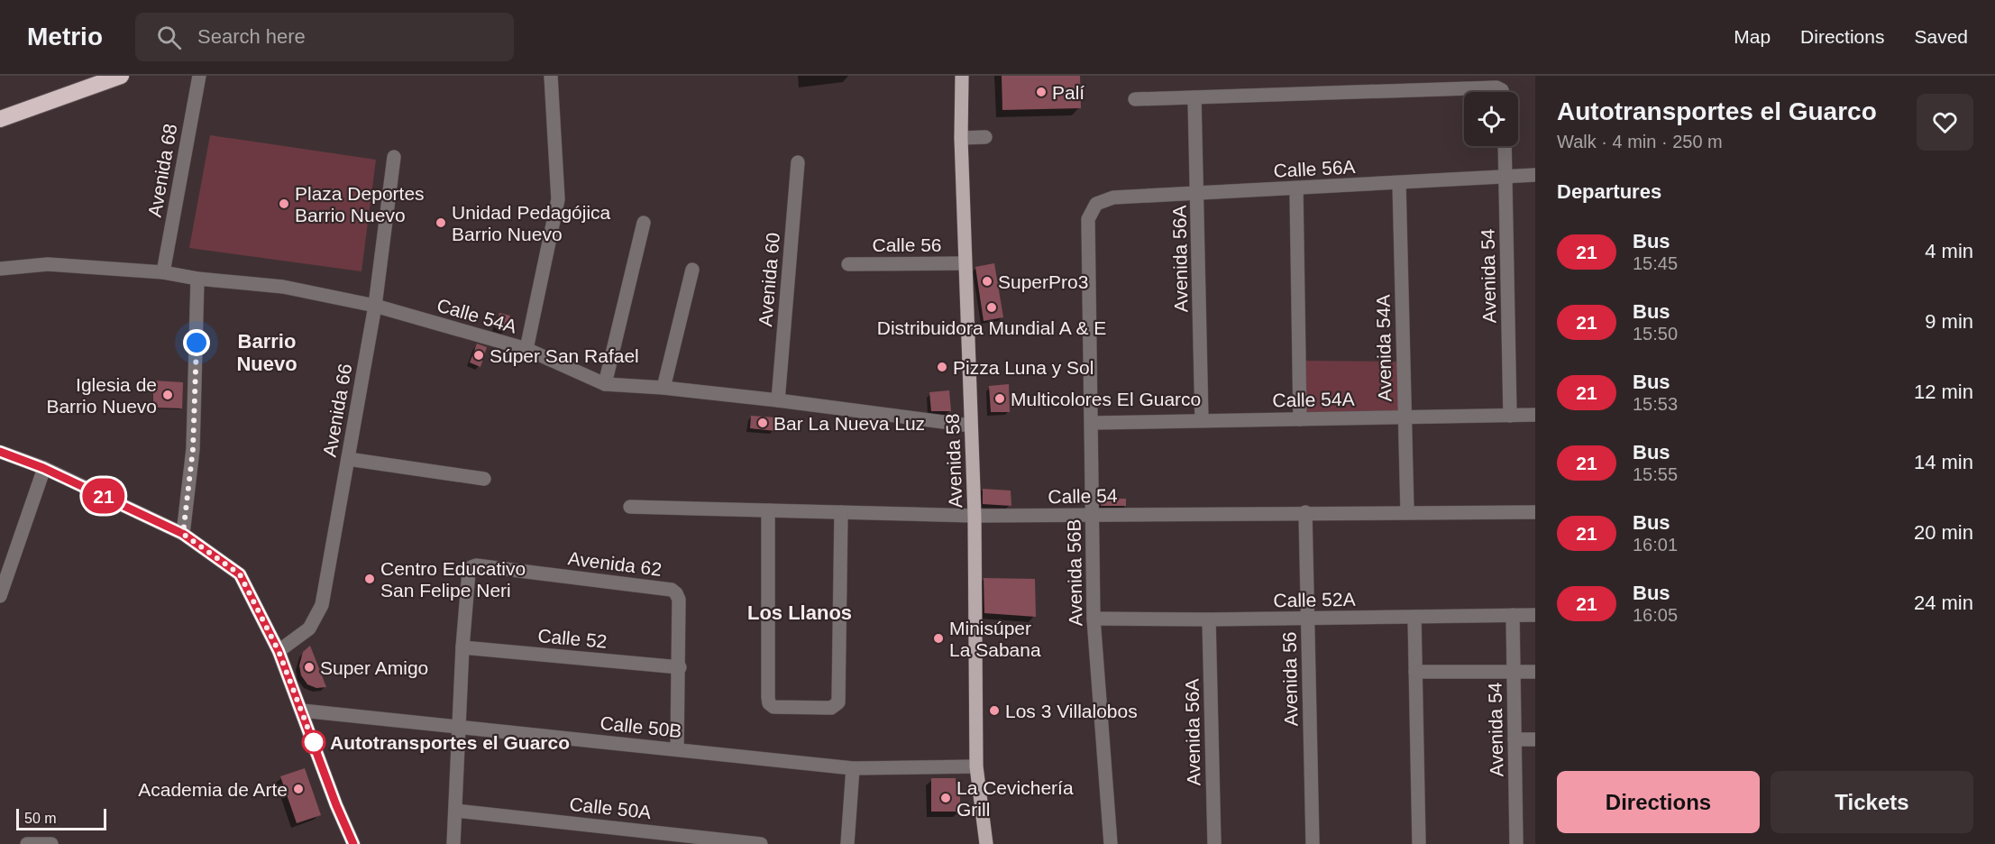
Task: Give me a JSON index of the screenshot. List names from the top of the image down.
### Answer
{
  "streets": {
    "main road": ["Avenida 58"],
    "street": [
      "Calle 56A",
      "Avenida 68",
      "Calle 56",
      "Avenida 56A",
      "Avenida 54",
      "Avenida 60",
      "Calle 54A",
      "Avenida 54A",
      "Avenida 66",
      "Calle 54",
      "Avenida 62",
      "Avenida 56B",
      "Calle 52A",
      "Calle 52",
      "Avenida 56",
      "Calle 50B",
      "Calle 50A"
    ]
  },
  "crossings": [
    ["Calle 56A", "Avenida 56A"],
    ["Calle 56A", "Avenida 54"],
    ["Calle 56A", "Avenida 54A"],
    ["Calle 56A", "Avenida 56B"],
    ["Avenida 68", "Calle 54A"],
    ["Calle 56", "Avenida 58"],
    ["Avenida 56A", "Calle 54A"],
    ["Avenida 56A", "Calle 52A"],
    ["Avenida 54", "Calle 54A"],
    ["Avenida 54", "Calle 52A"],
    ["Avenida 60", "Calle 54A"],
    ["Calle 54A", "Avenida 54A"],
    ["Calle 54A", "Avenida 66"],
    ["Calle 54A", "Avenida 58"],
    ["Calle 54A", "Avenida 56B"],
    ["Avenida 54A", "Calle 54"],
    ["Avenida 58", "Calle 54"],
    ["Avenida 58", "Calle 50B"],
    ["Calle 54", "Avenida 56B"],
    ["Calle 54", "Avenida 56"],
    ["Avenida 62", "Calle 52"],
    ["Avenida 62", "Calle 50B"],
    ["Avenida 62", "Calle 50A"],
    ["Avenida 56B", "Calle 52A"],
    ["Calle 52A", "Avenida 56"]
  ],
  "districts": ["Barrio Nuevo", "Los Llanos"],
  "places": [
    "Palí",
    "Plaza Deportes Barrio Nuevo",
    "Unidad Pedagójica Barrio Nuevo",
    "SuperPro3",
    "Distribuidora Mundial A & E",
    "Súper San Rafael",
    "Pizza Luna y Sol",
    "Iglesia de Barrio Nuevo",
    "Multicolores El Guarco",
    "Bar La Nueva Luz",
    "Centro Educativo San Felipe Neri",
    "Minisúper La Sabana",
    "Super Amigo",
    "Los 3 Villalobos",
    "Autotransportes el Guarco",
    "Academia de Arte",
    "La Cevichería Grill"
  ],
  "lines": ["bus line 21"],
  "scale_bar": "50 m",
  "page": {
    "header": "Metrio",
    "search": "Search here",
    "nav": ["Map", "Directions", "Saved"],
    "on_map": "21",
    "heading": [
      ["Autotransportes el Guarco", "Walk · 4 min · 250 m"],
      "Departures"
    ],
    "list": [
      {
        "mark": "21",
        "name": "Bus",
        "note": "15:45",
        "value": "4 min"
      },
      {
        "mark": "21",
        "name": "Bus",
        "note": "15:50",
        "value": "9 min"
      },
      {
        "mark": "21",
        "name": "Bus",
        "note": "15:53",
        "value": "12 min"
      },
      {
        "mark": "21",
        "name": "Bus",
        "note": "15:55",
        "value": "14 min"
      },
      {
        "mark": "21",
        "name": "Bus",
        "note": "16:01",
        "value": "20 min"
      },
      {
        "mark": "21",
        "name": "Bus",
        "note": "16:05",
        "value": "24 min"
      }
    ],
    "buttons": ["Directions", "Tickets"],
    "scale": "50 m"
  }
}
